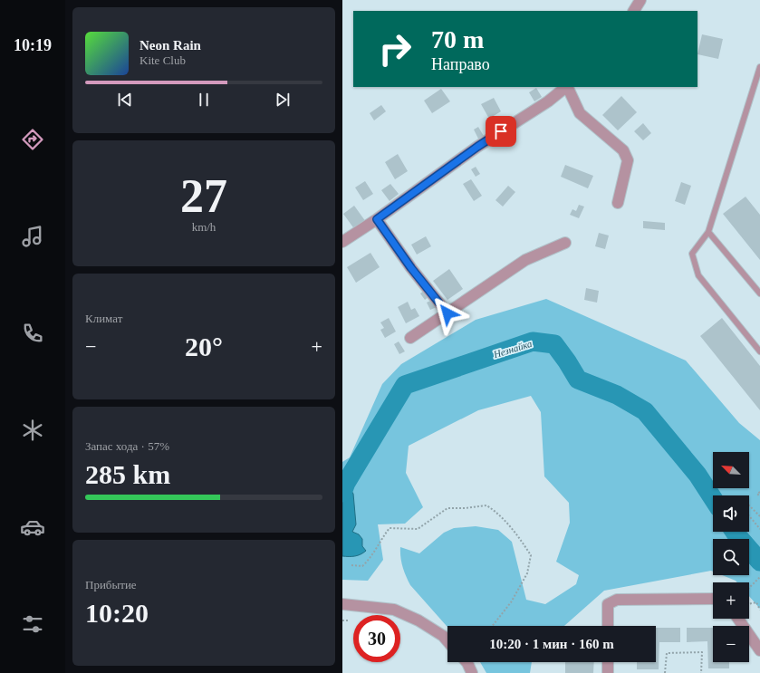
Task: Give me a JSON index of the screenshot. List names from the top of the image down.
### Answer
{
  "water": ["Незнайка"],
  "north": "top left",
  "page": {
    "tabs": "10:19",
    "turn": ["70 m", "Направо"],
    "song": ["Neon Rain", "Kite Club"],
    "tile": [
      ["27", "km/h"],
      "Климат",
      ["Запас хода · 57%", "285 km"],
      ["Прибытие", "10:20"]
    ],
    "heat": ["−", "20°", "+"],
    "map_buttons": ["+", "−"],
    "limit": "30",
    "trip": "10:20 · 1 мин · 160 m"
  }
}
